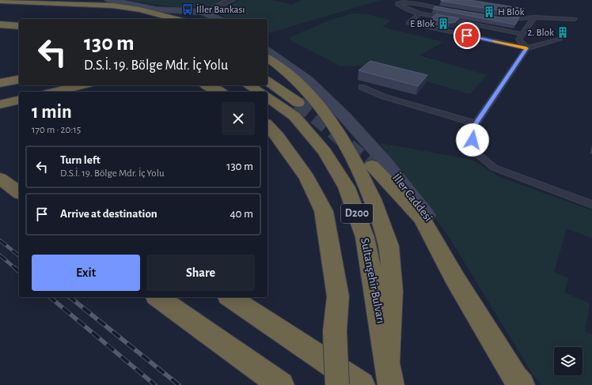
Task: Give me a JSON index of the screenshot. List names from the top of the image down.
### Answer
{
  "streets": {
    "highway": ["D200", "Sultanşehir Bulvarı"],
    "street": ["İller Caddesi"]
  },
  "places": {
    "bus stop": ["İller Bankası"],
    "building": ["H Blok", "E Blok", "2. Blok"]
  },
  "page": {
    "turn": ["130 m", "D.S.İ. 19. Bölge Mdr. İç Yolu"],
    "heading": ["1 min", "170 m · 20:15"],
    "list": [
      {
        "name": "Turn left",
        "note": "D.S.İ. 19. Bölge Mdr. İç Yolu",
        "value": "130 m"
      },
      {
        "name": "Arrive at destination",
        "value": "40 m"
      }
    ],
    "buttons": ["Exit", "Share"]
  }
}
